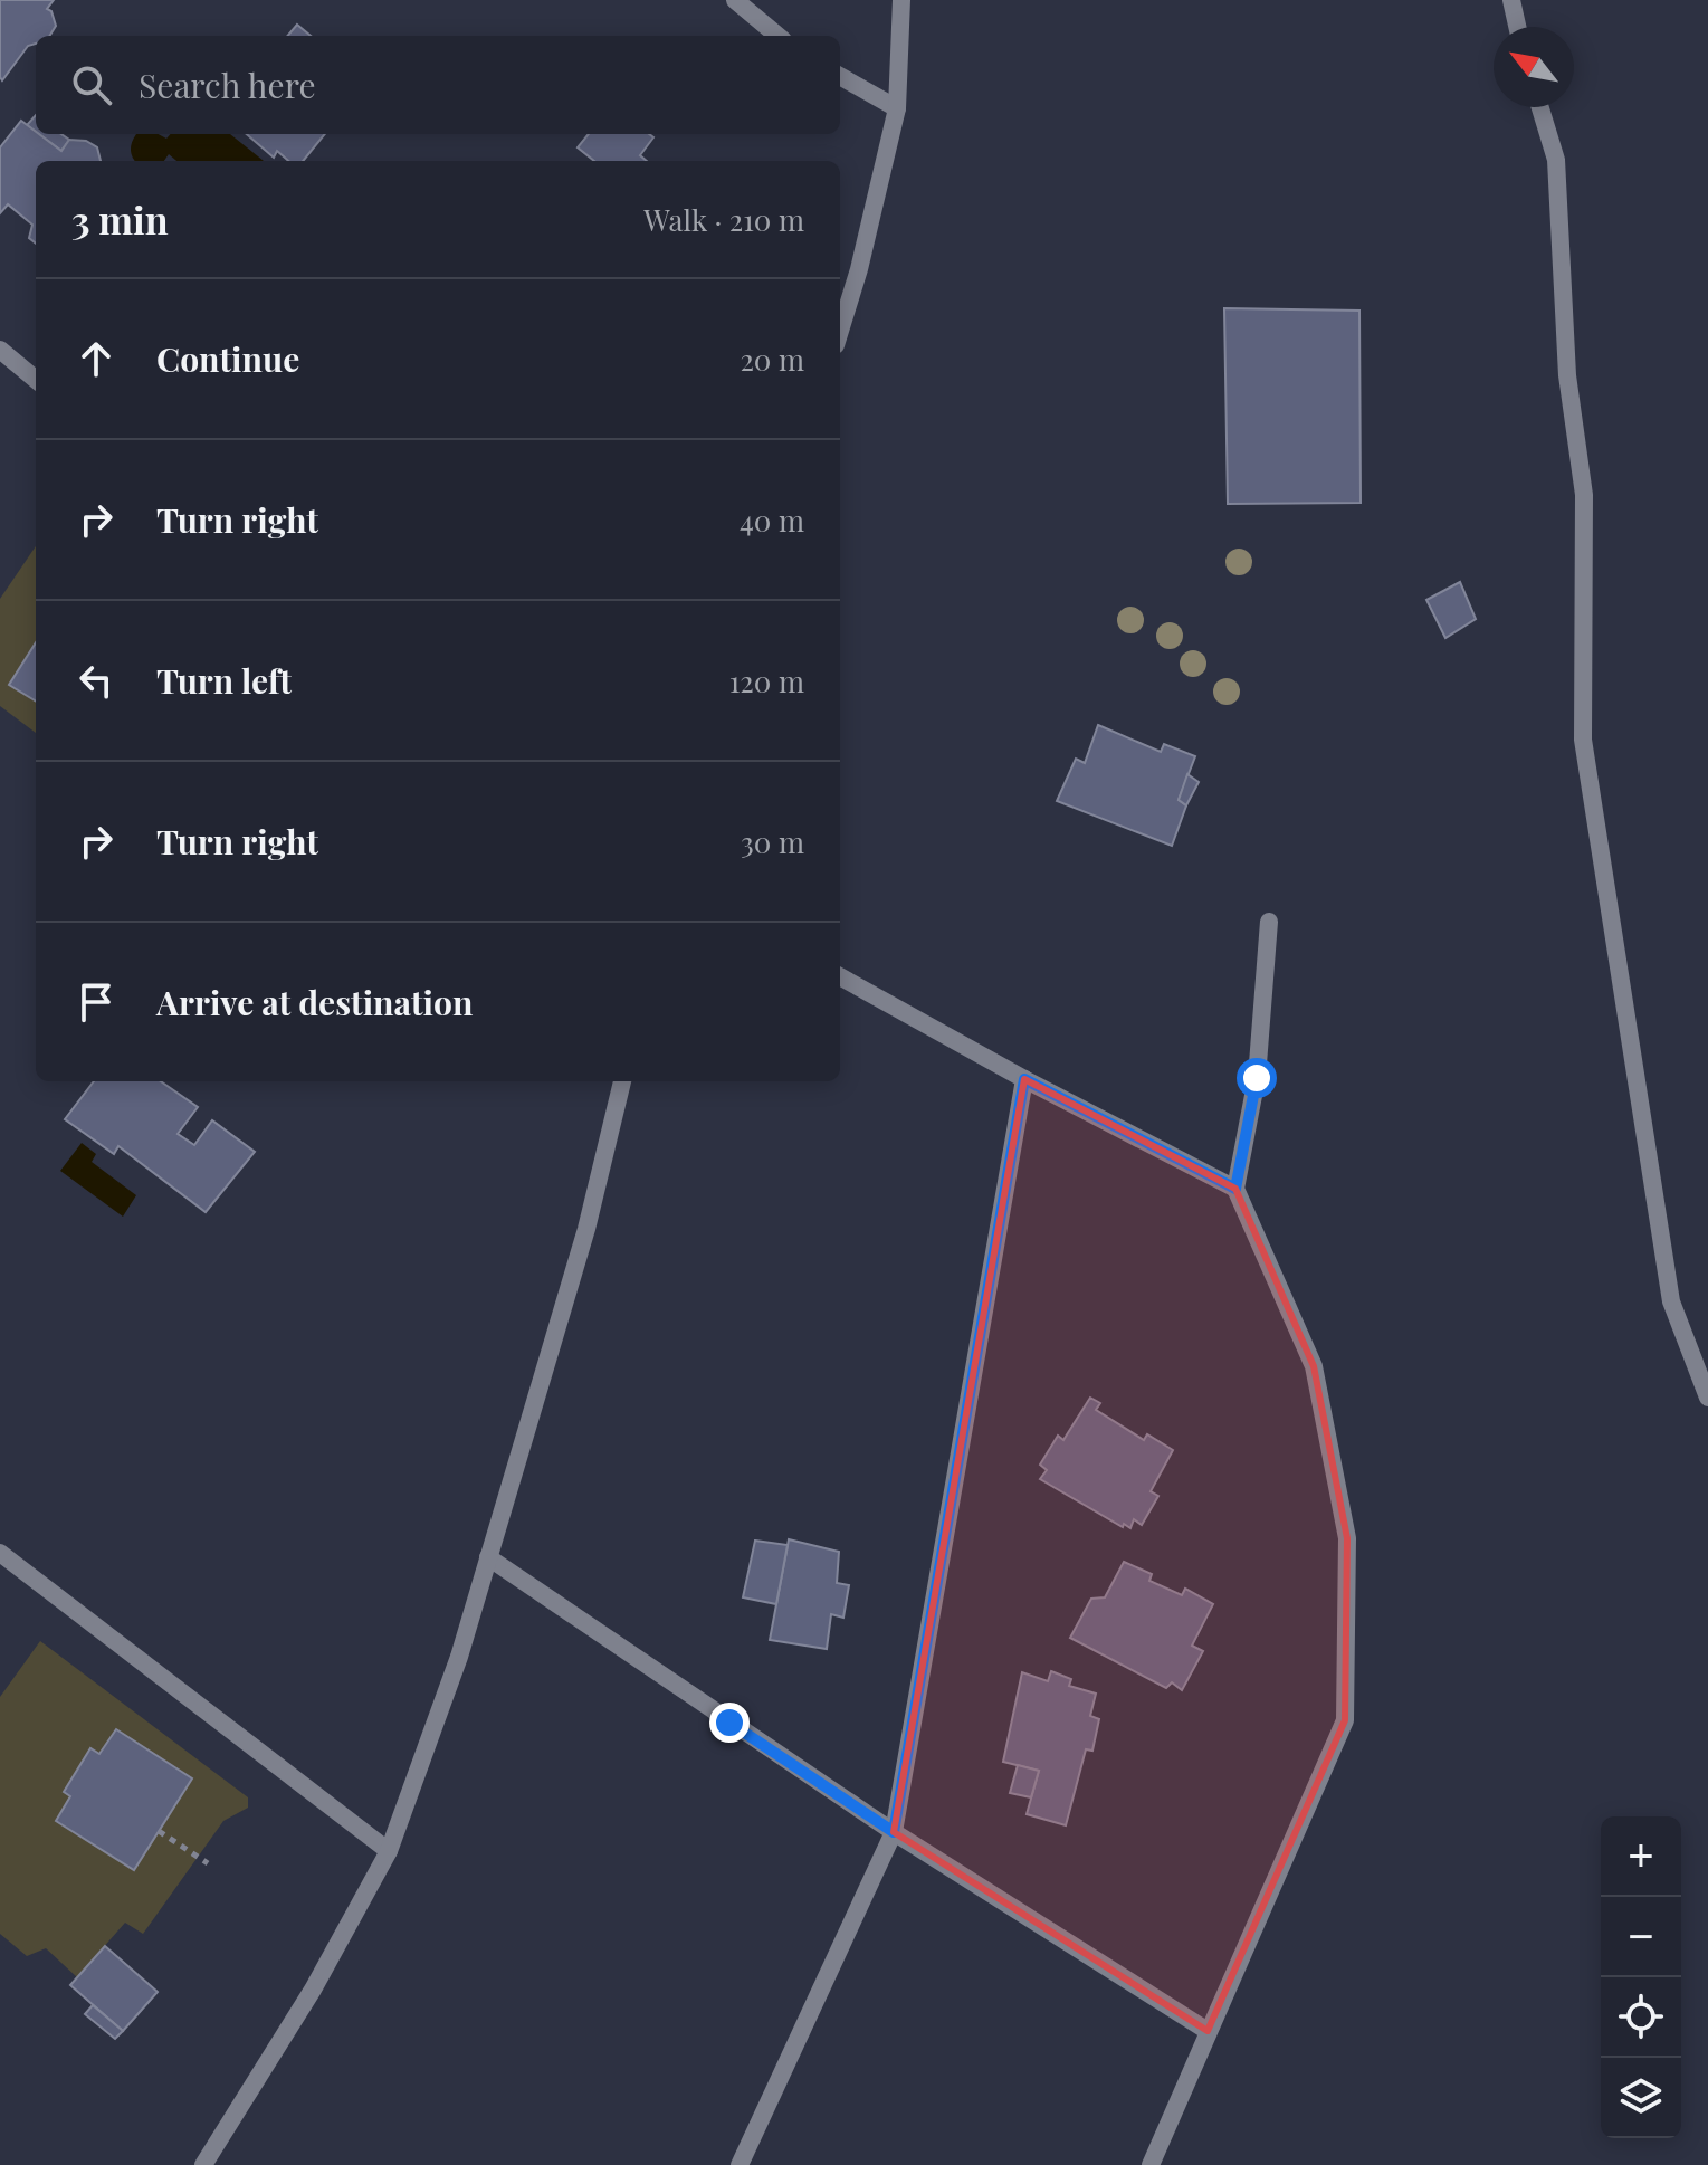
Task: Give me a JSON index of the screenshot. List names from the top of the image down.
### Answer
{
  "north": "top left",
  "page": {
    "search": "Search here",
    "heading": ["3 min", "Walk · 210 m"],
    "list": [
      ["Continue", "20 m"],
      ["Turn right", "40 m"],
      ["Turn left", "120 m"],
      ["Turn right", "30 m"],
      "Arrive at destination"
    ],
    "map_buttons": ["+", "−"]
  }
}
